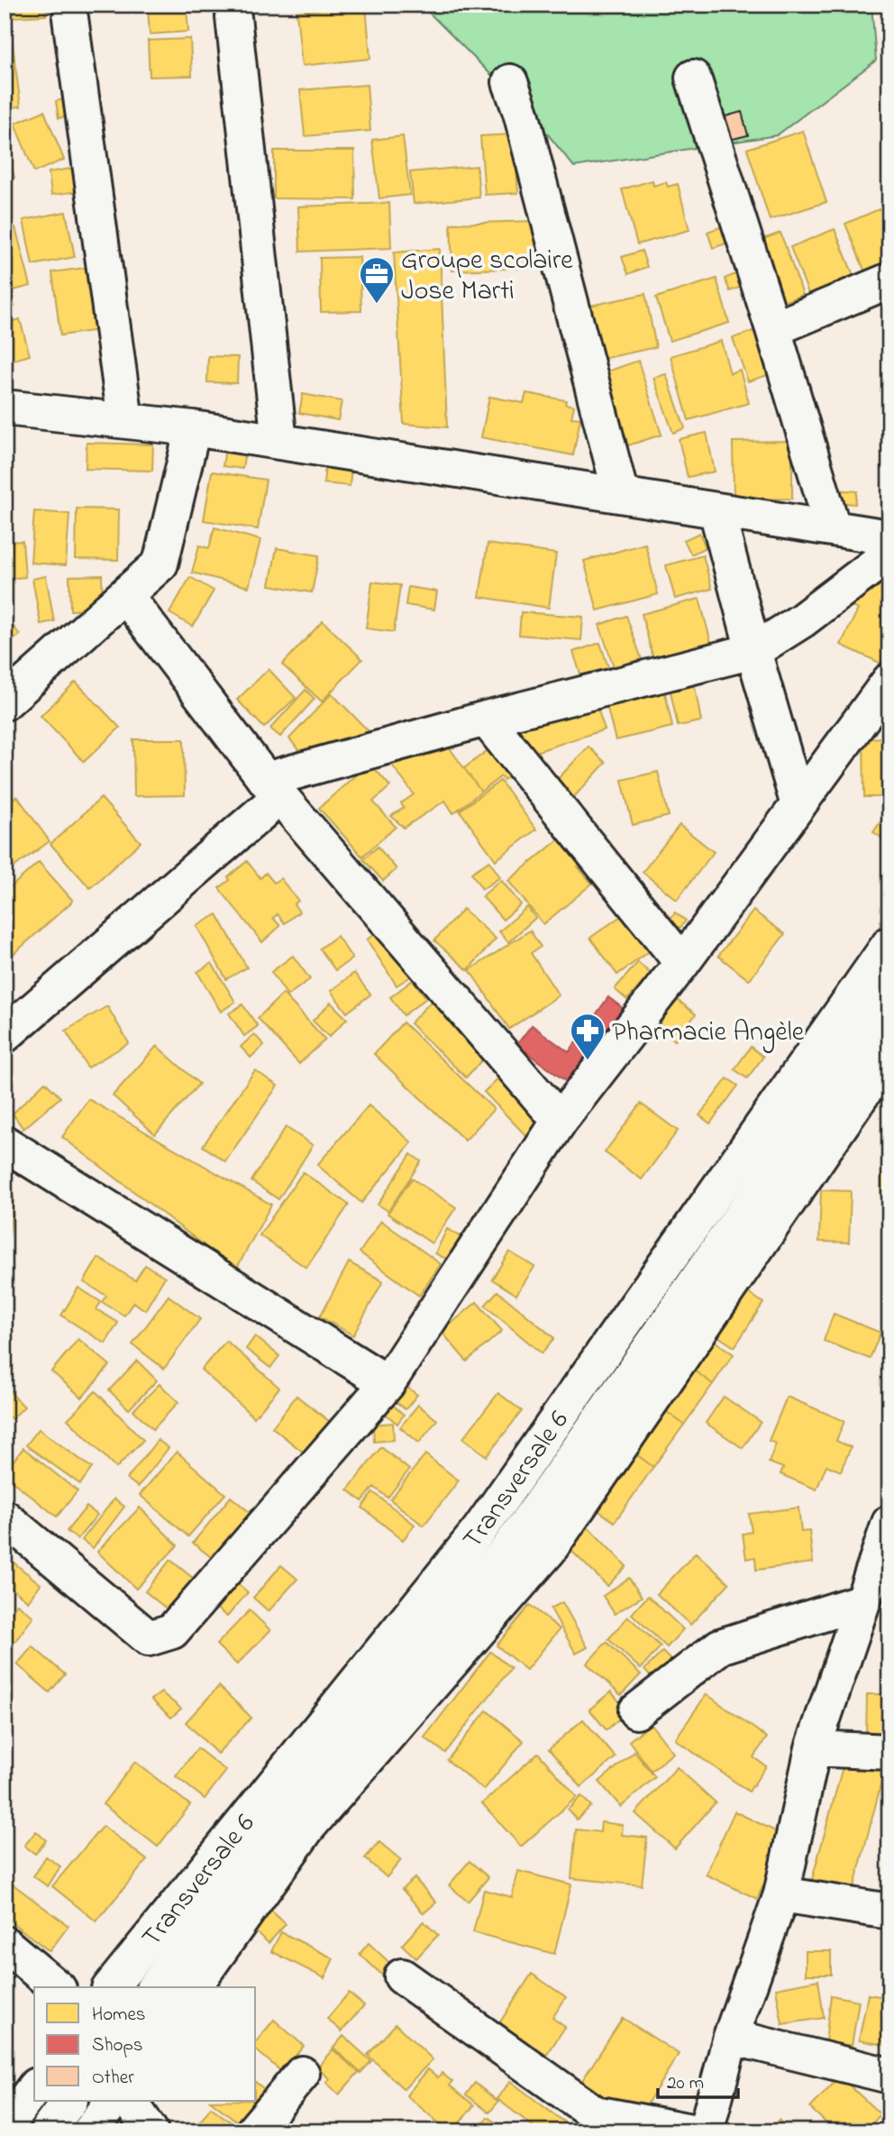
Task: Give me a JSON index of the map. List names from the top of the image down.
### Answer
{
  "streets": {
    "street": ["Transversale 6"]
  },
  "places": {
    "office": ["Groupe scolaire Jose Marti"],
    "pharmacy": ["Pharmacie Angèle"]
  },
  "legend": ["Homes", "Shops", "Other"],
  "scale_bar": "20 m"
}
